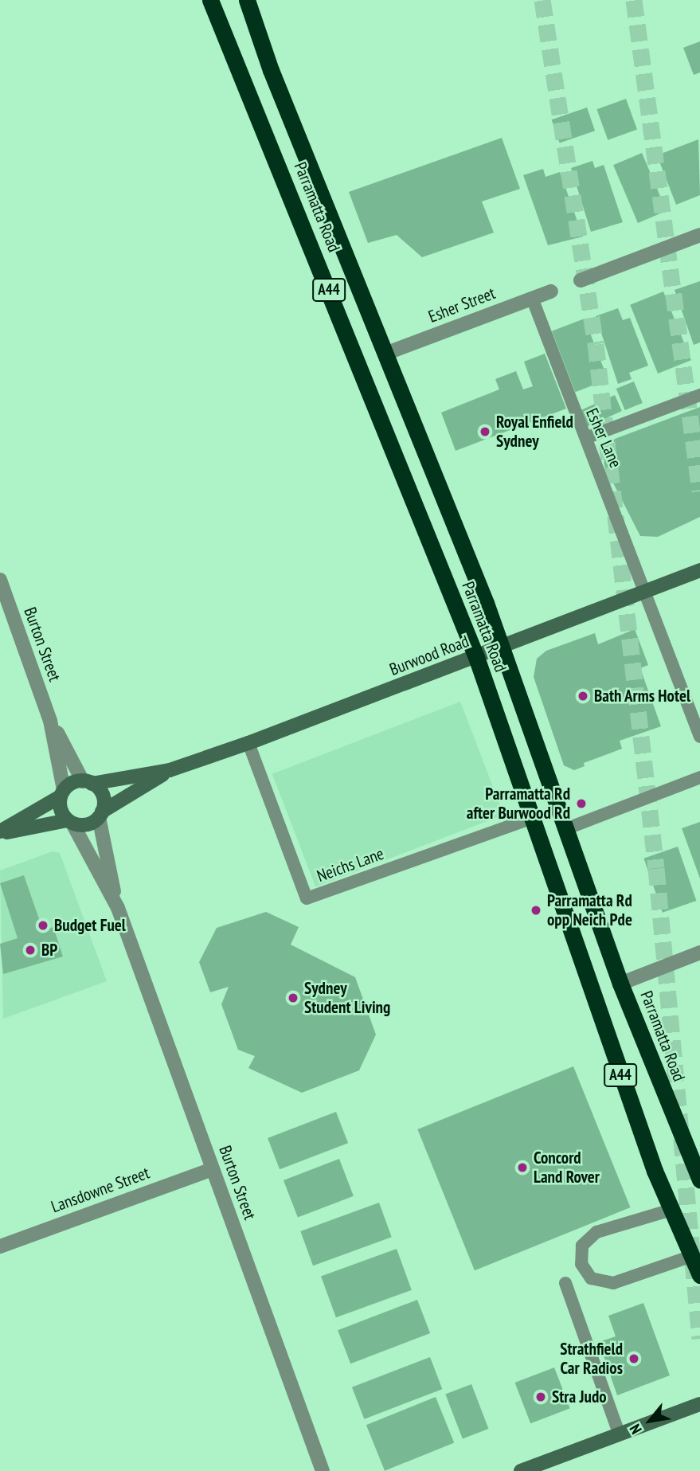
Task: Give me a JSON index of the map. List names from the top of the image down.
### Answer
{
  "streets": {
    "highway": ["Parramatta Road", "A44"],
    "street": [
      "Esher Street",
      "Burton Street",
      "Burwood Road",
      "Lansdowne Street"
    ],
    "lane": ["Esher Lane", "Neichs Lane"]
  },
  "crossings": [
    ["Parramatta Road", "Esher Street"],
    ["Parramatta Road", "Burwood Road"],
    ["Parramatta Road", "Neichs Lane"],
    ["Esher Street", "Esher Lane"],
    ["Esher Lane", "Burwood Road"],
    ["Burton Street", "Burwood Road"],
    ["Burton Street", "Lansdowne Street"],
    ["Burwood Road", "Neichs Lane"]
  ],
  "places": [
    "Royal Enfield Sydney",
    "Bath Arms Hotel",
    "Parramatta Rd after Burwood Rd",
    "Parramatta Rd opp Neich Pde",
    "Budget Fuel",
    "BP",
    "Sydney Student Living",
    "Concord Land Rover",
    "Strathfield Car Radios",
    "Stra Judo"
  ],
  "north": "bottom left"
}
